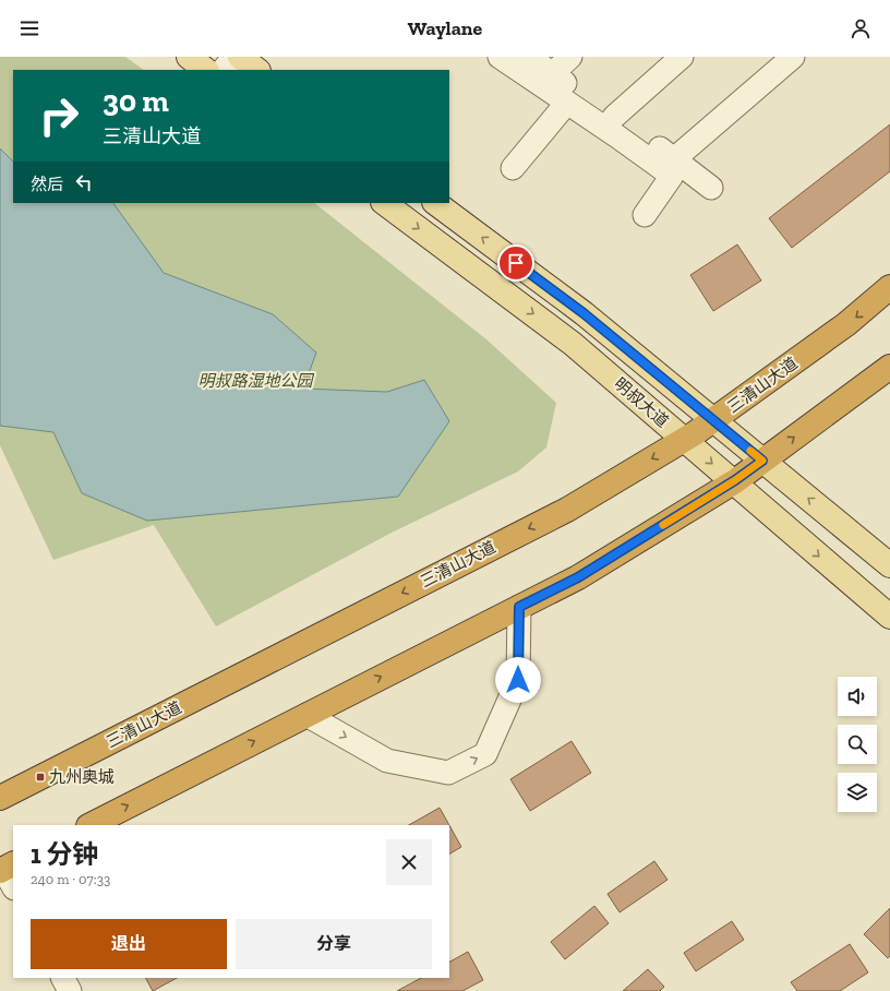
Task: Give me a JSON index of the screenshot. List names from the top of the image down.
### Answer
{
  "streets": {
    "highway": ["三清山大道"],
    "main road": ["明叔大道"]
  },
  "crossings": [
    ["三清山大道", "明叔大道"]
  ],
  "parks": ["明叔路湿地公园"],
  "places": {
    "transit": ["九州奥城"]
  },
  "page": {
    "header": "Waylane",
    "turn": ["30 m", "三清山大道"],
    "then": "然后",
    "heading": ["1 分钟", "240 m · 07:33"],
    "buttons": ["退出", "分享"]
  }
}
